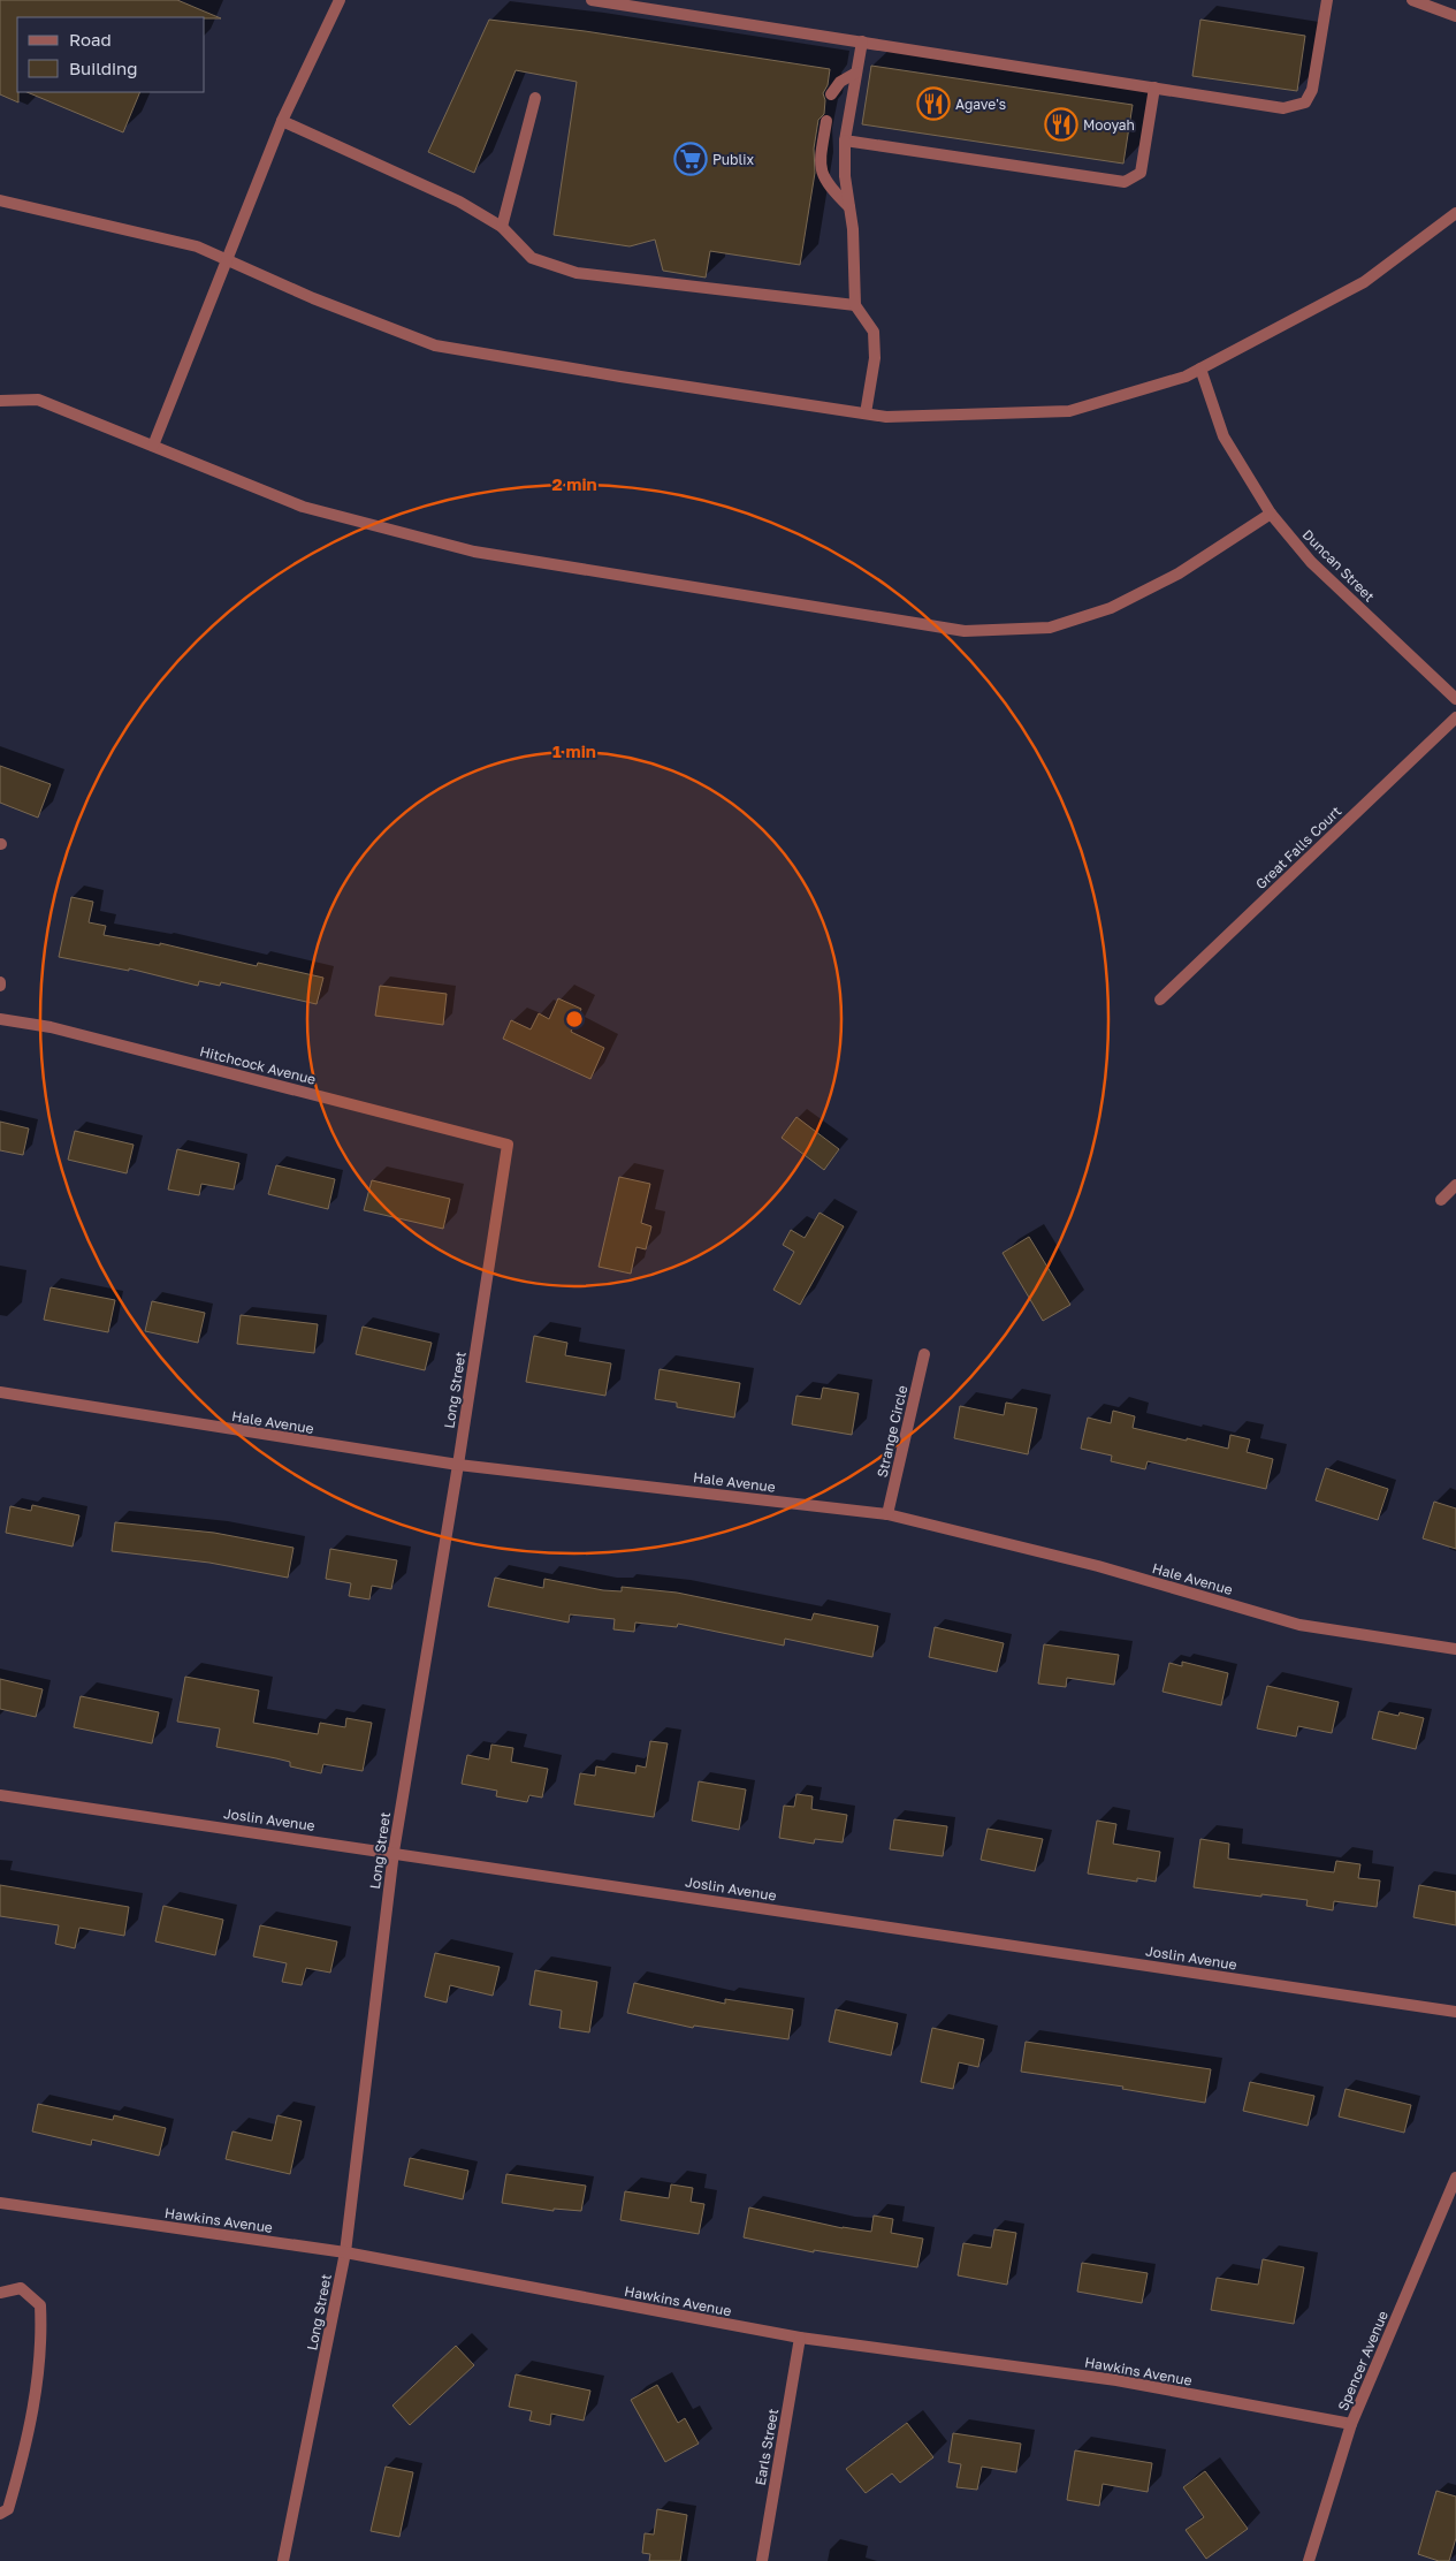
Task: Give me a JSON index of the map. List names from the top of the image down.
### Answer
{
  "streets": {
    "street": [
      "Duncan Street",
      "Great Falls Court",
      "Hitchcock Avenue",
      "Long Street",
      "Hale Avenue",
      "Strange Circle",
      "Joslin Avenue",
      "Hawkins Avenue",
      "Spencer Avenue",
      "Earls Street"
    ]
  },
  "crossings": [
    ["Hitchcock Avenue", "Long Street"],
    ["Long Street", "Hale Avenue"],
    ["Long Street", "Joslin Avenue"],
    ["Long Street", "Hawkins Avenue"],
    ["Hale Avenue", "Strange Circle"],
    ["Hawkins Avenue", "Spencer Avenue"],
    ["Hawkins Avenue", "Earls Street"]
  ],
  "places": {
    "restaurant": ["Agave's", "Mooyah"],
    "supermarket": ["Publix"]
  },
  "legend": ["Road", "Building"],
  "rings": ["2 min", "1 min"]
}
